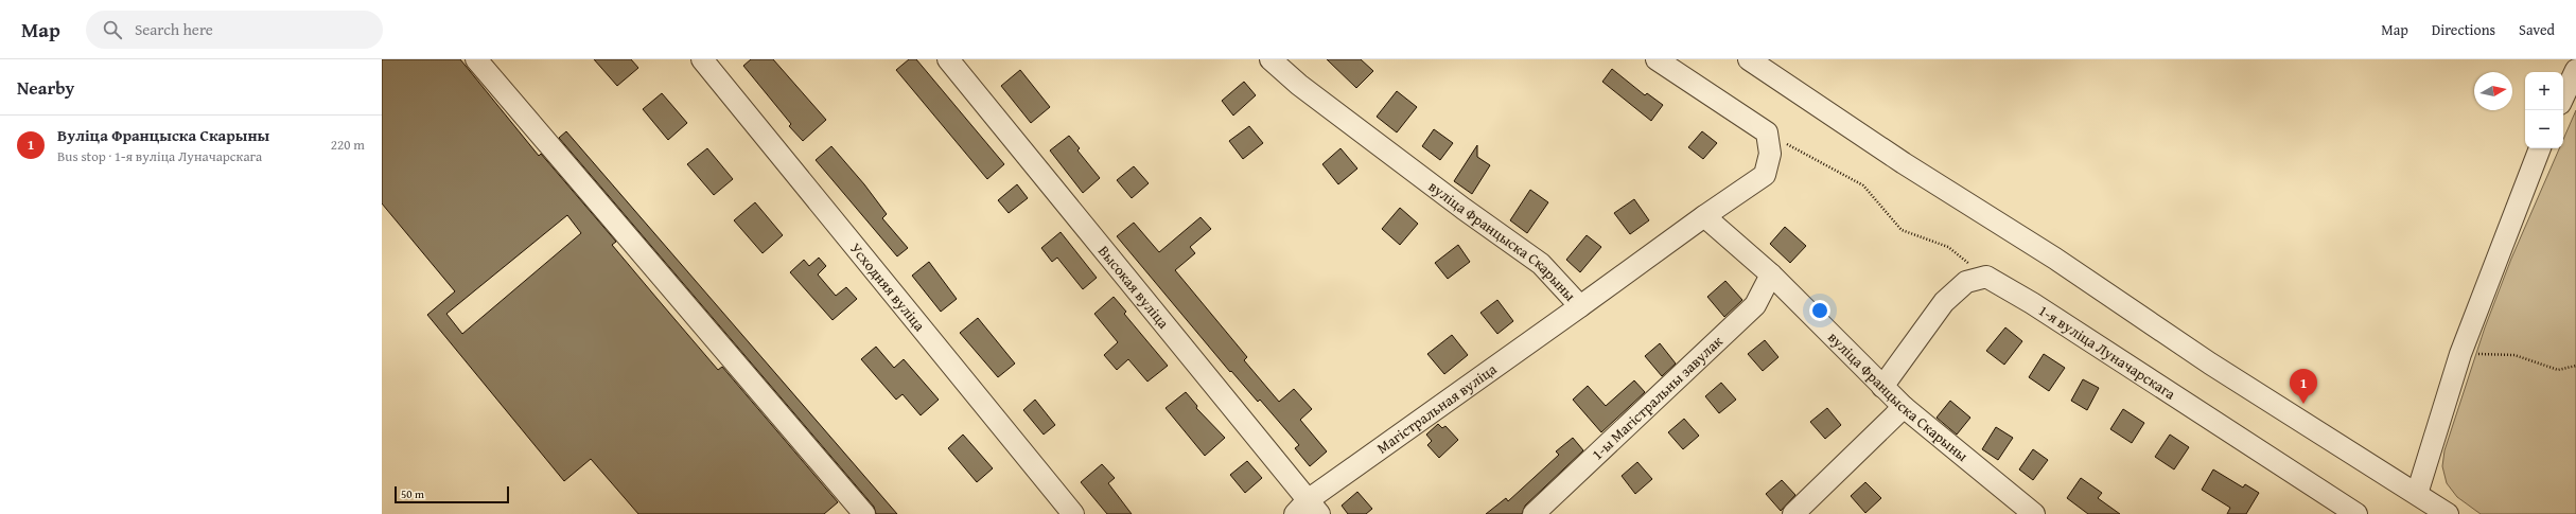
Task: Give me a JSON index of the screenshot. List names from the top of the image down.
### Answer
{
  "streets": {
    "street": [
      "вуліца Францыска Скарыны",
      "Усходняя вуліца",
      "Высокая вуліца",
      "1-я вуліца Луначарскага",
      "1-ы Магістральны завулак",
      "Магістральная вуліца"
    ]
  },
  "crossings": [
    ["вуліца Францыска Скарыны", "1-ы Магістральны завулак"],
    ["вуліца Францыска Скарыны", "Магістральная вуліца"],
    ["Высокая вуліца", "Магістральная вуліца"]
  ],
  "scale_bar": "50 m",
  "north": "right",
  "page": {
    "header": "Map",
    "search": "Search here",
    "nav": ["Map", "Directions", "Saved"],
    "heading": "Nearby",
    "map_buttons": ["+", "−"],
    "list": [
      {
        "mark": "1",
        "name": "Вуліца Францыска Скарыны",
        "note": "Bus stop · 1-я вуліца Луначарскага",
        "value": "220 m"
      }
    ],
    "pins": "1",
    "scale": "50 m"
  }
}
